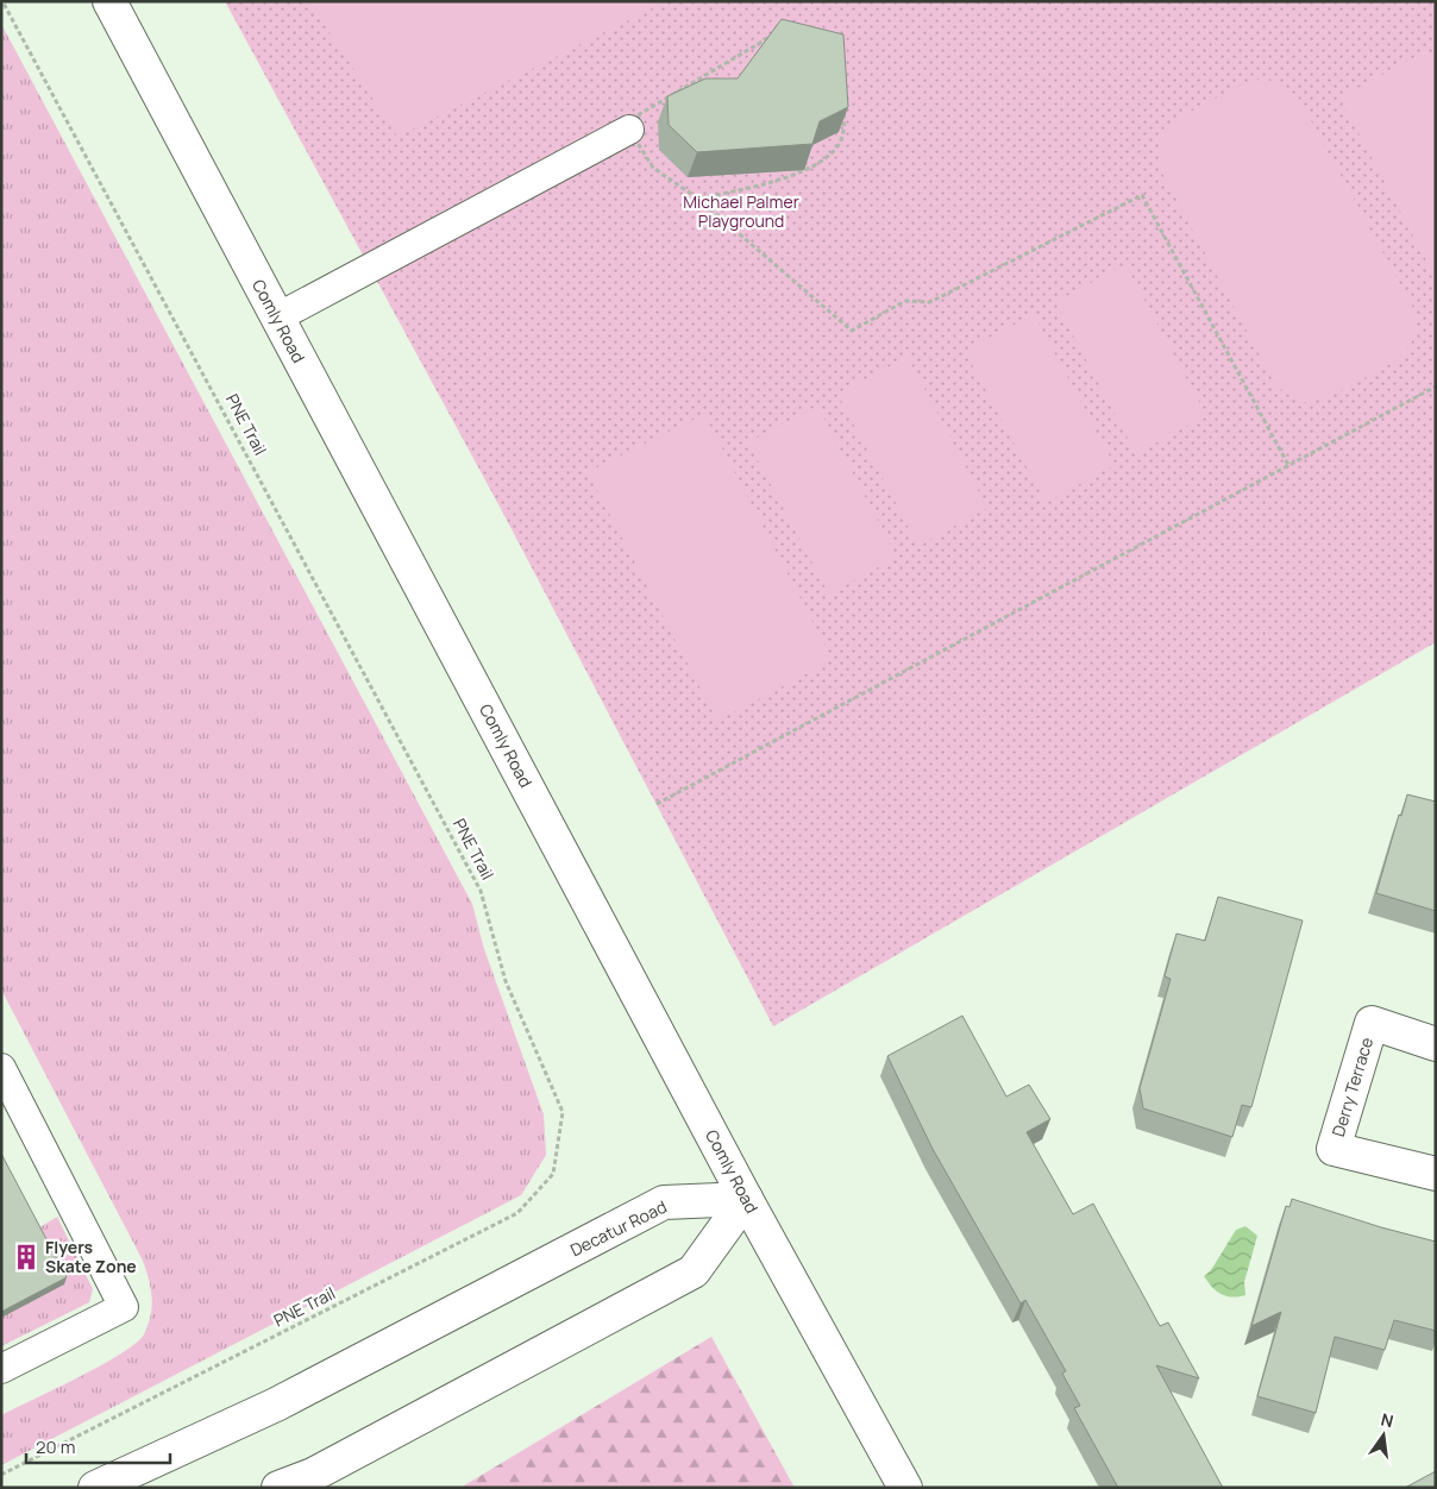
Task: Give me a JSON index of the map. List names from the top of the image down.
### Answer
{
  "streets": {
    "street": ["Comly Road", "Derry Terrace", "Decatur Road"],
    "path": ["PNE Trail"]
  },
  "crossings": [
    ["Comly Road", "Decatur Road"]
  ],
  "parks": ["Michael Palmer Playground"],
  "places": {
    "building": ["Flyers Skate Zone"]
  },
  "scale_bar": "20 m",
  "north": "top"
}
